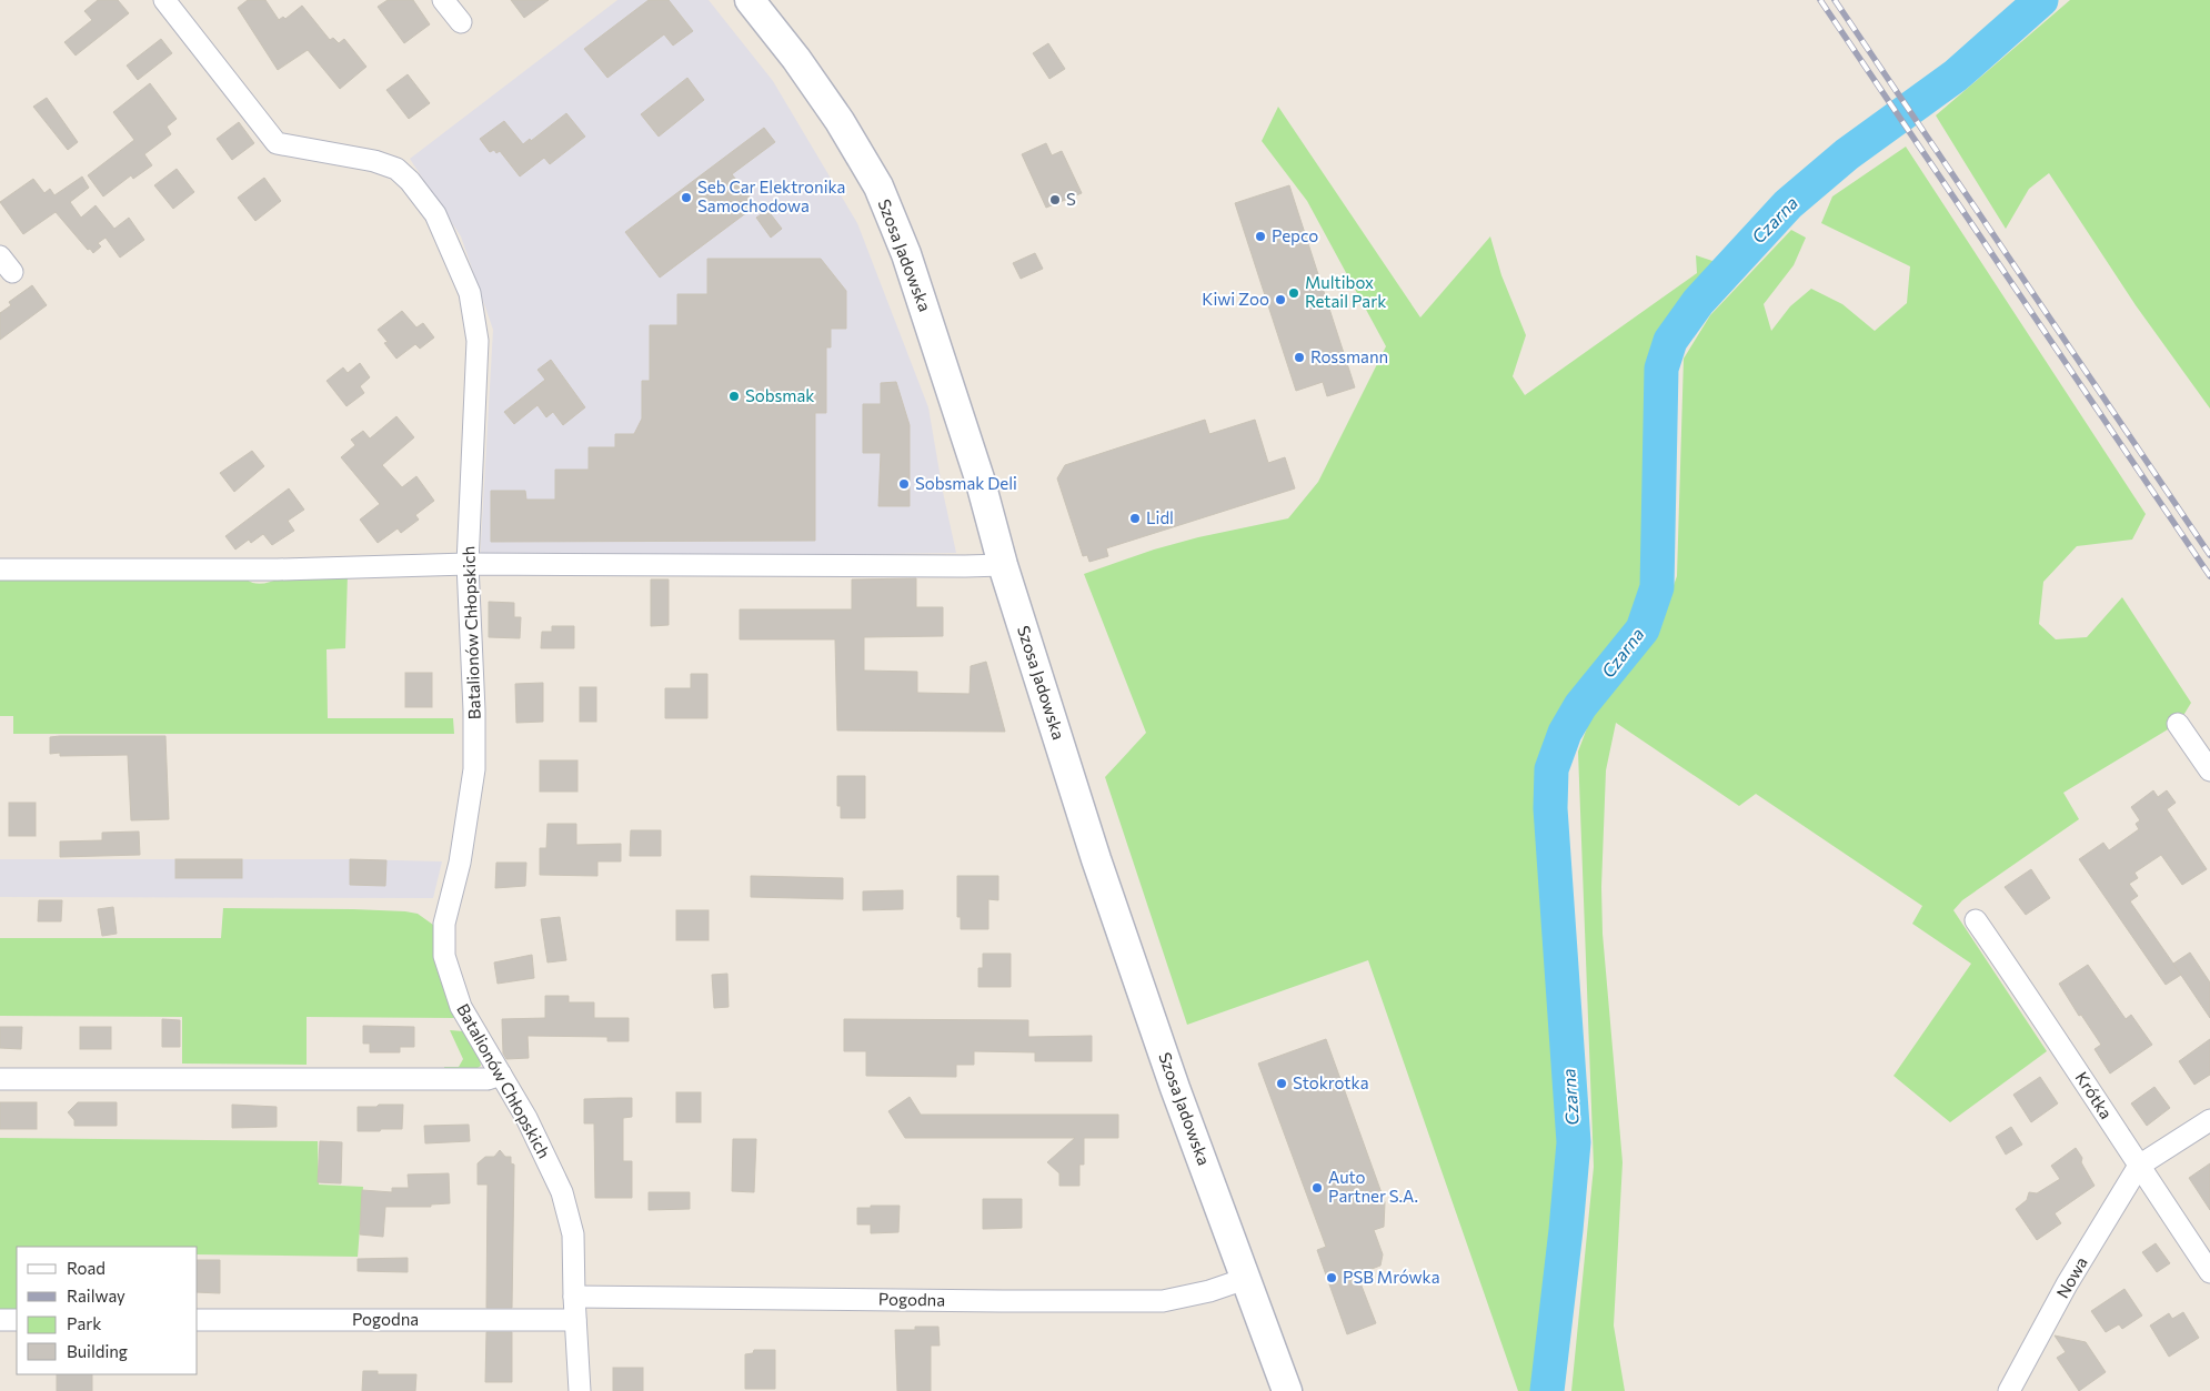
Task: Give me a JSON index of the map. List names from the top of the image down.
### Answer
{
  "streets": {
    "main road": ["Szosa Jadowska"],
    "street": [
      "Batalionów Chłopskich",
      "Krótka",
      "Nowa",
      "Pogodna"
    ]
  },
  "crossings": [
    ["Szosa Jadowska", "Pogodna"],
    ["Batalionów Chłopskich", "Pogodna"],
    ["Krótka", "Nowa"]
  ],
  "water": ["Czarna"],
  "places": [
    "Seb Car Elektronika Samochodowa",
    "S",
    "Pepco",
    "Multibox Retail Park",
    "Kiwi Zoo",
    "Rossmann",
    "Sobsmak",
    "Sobsmak Deli",
    "Lidl",
    "Stokrotka",
    "Auto Partner S.A.",
    "PSB Mrówka"
  ],
  "legend": [
    "Road",
    "Railway",
    "Park",
    "Building"
  ]
}
